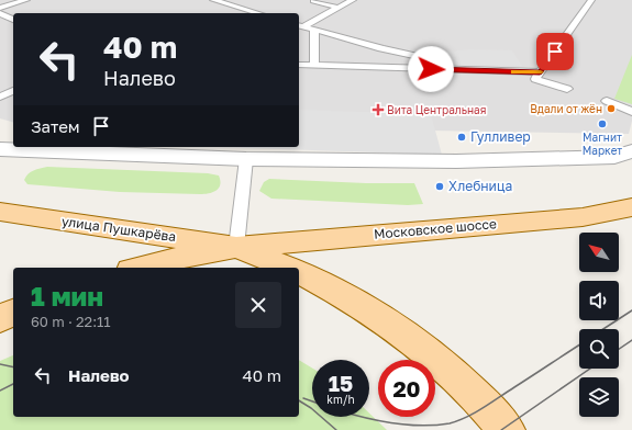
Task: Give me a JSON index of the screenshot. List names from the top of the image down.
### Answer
{
  "streets": {
    "main road": ["улица Пушкарёва", "Московское шоссе"]
  },
  "crossings": [
    ["улица Пушкарёва", "Московское шоссе"]
  ],
  "places": {
    "other": [
      "Вдали от жён",
      "Магнит Маркет",
      "Гулливер",
      "Хлебница"
    ],
    "health": ["Вита Центральная"]
  },
  "north": "top left",
  "page": {
    "turn": ["40 m", "Налево"],
    "then": "Затем",
    "heading": ["1 мин", "60 m · 22:11"],
    "list": [
      {
        "name": "Налево",
        "value": "40 m"
      }
    ],
    "speed": "15 km/h",
    "limit": "20"
  }
}
